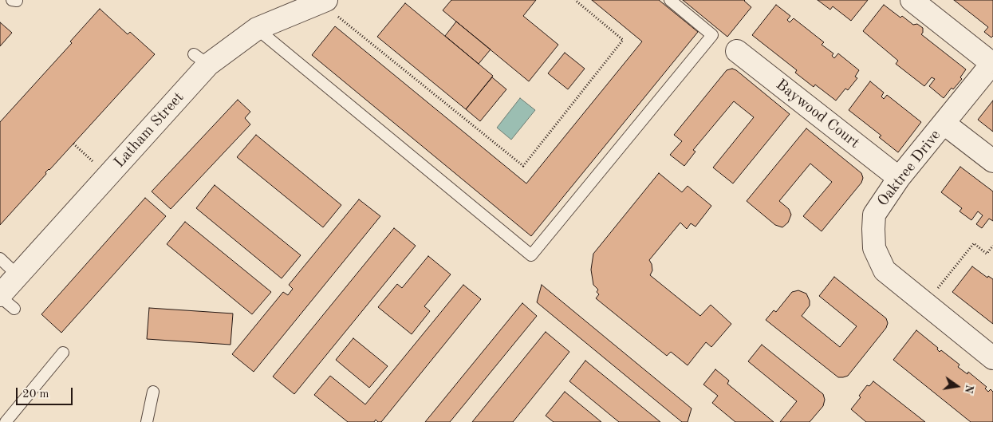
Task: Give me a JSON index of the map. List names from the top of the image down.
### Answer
{
  "streets": {
    "street": ["Baywood Court", "Latham Street", "Oaktree Drive"]
  },
  "crossings": [
    ["Baywood Court", "Oaktree Drive"]
  ],
  "scale_bar": "20 m",
  "north": "right"
}
